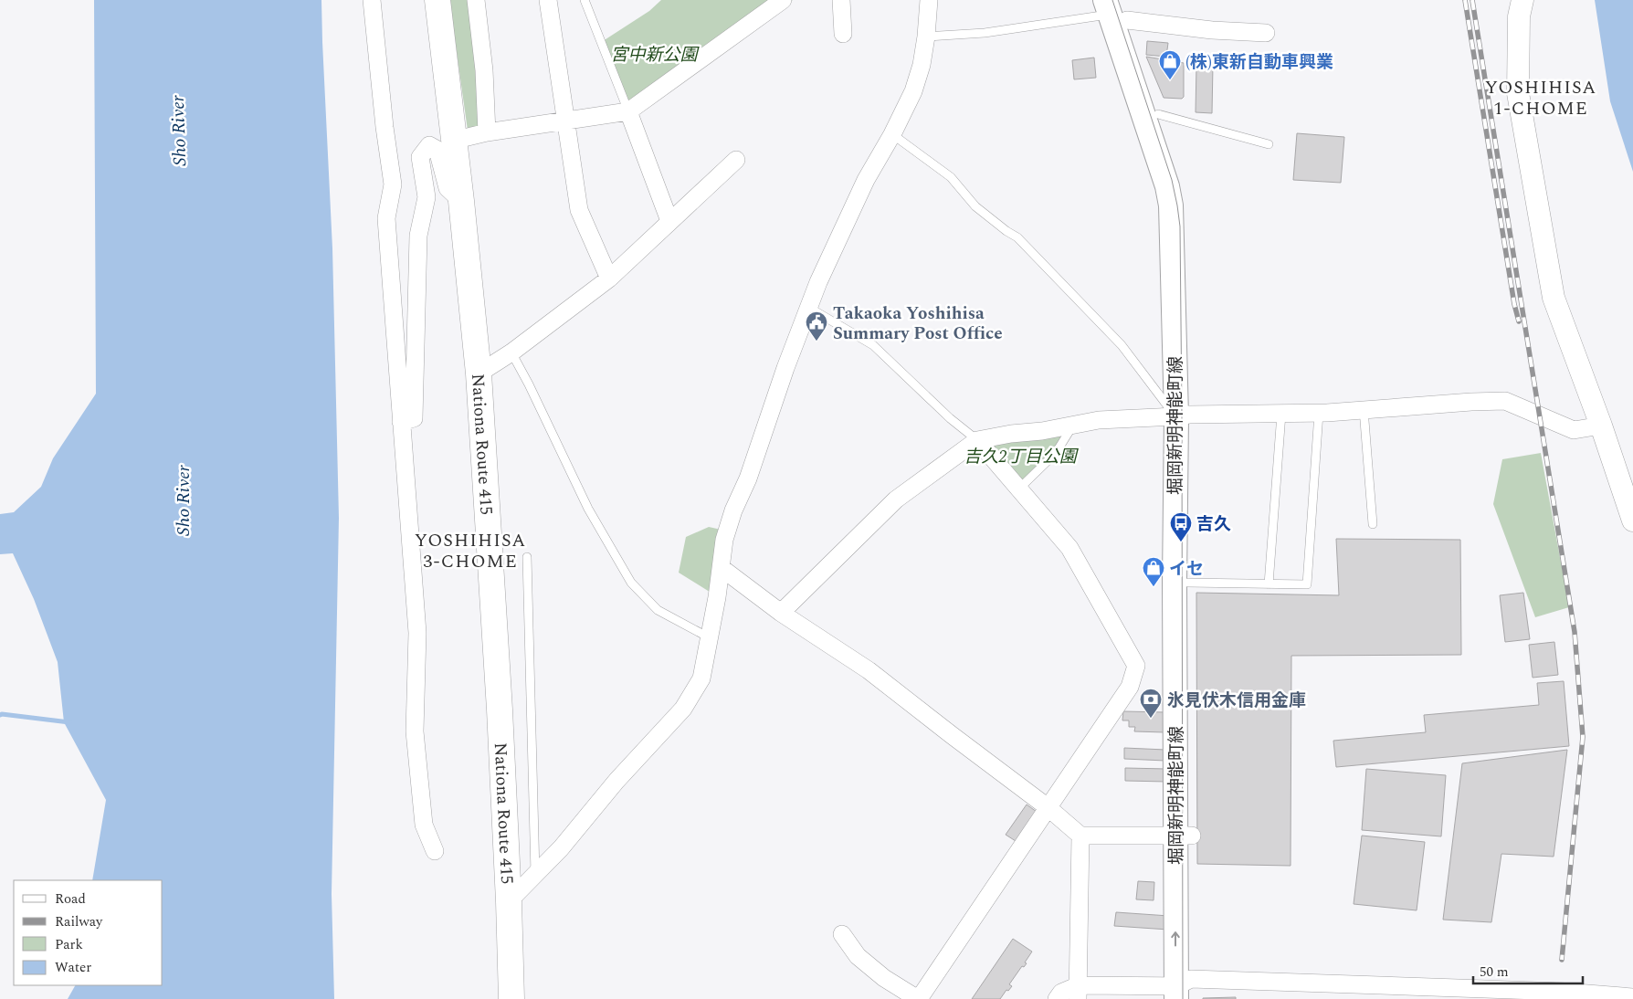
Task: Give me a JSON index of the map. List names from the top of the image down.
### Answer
{
  "streets": {
    "highway": ["Nationa Route 415"],
    "main road": ["堀岡新明神能町線"]
  },
  "districts": ["YOSHIHISA 1-CHOME", "YOSHIHISA 3-CHOME"],
  "water": ["Sho River"],
  "parks": ["宮中新公園", "吉久2丁目公園"],
  "places": {
    "shop": ["(株)東新自動車興業", "イセ"],
    "public building": ["Takaoka Yoshihisa Summary Post Office"],
    "bus stop": ["吉久"],
    "bank": ["氷見伏木信用金庫"]
  },
  "legend": [
    "Road",
    "Railway",
    "Park",
    "Water"
  ],
  "scale_bar": "50 m"
}
